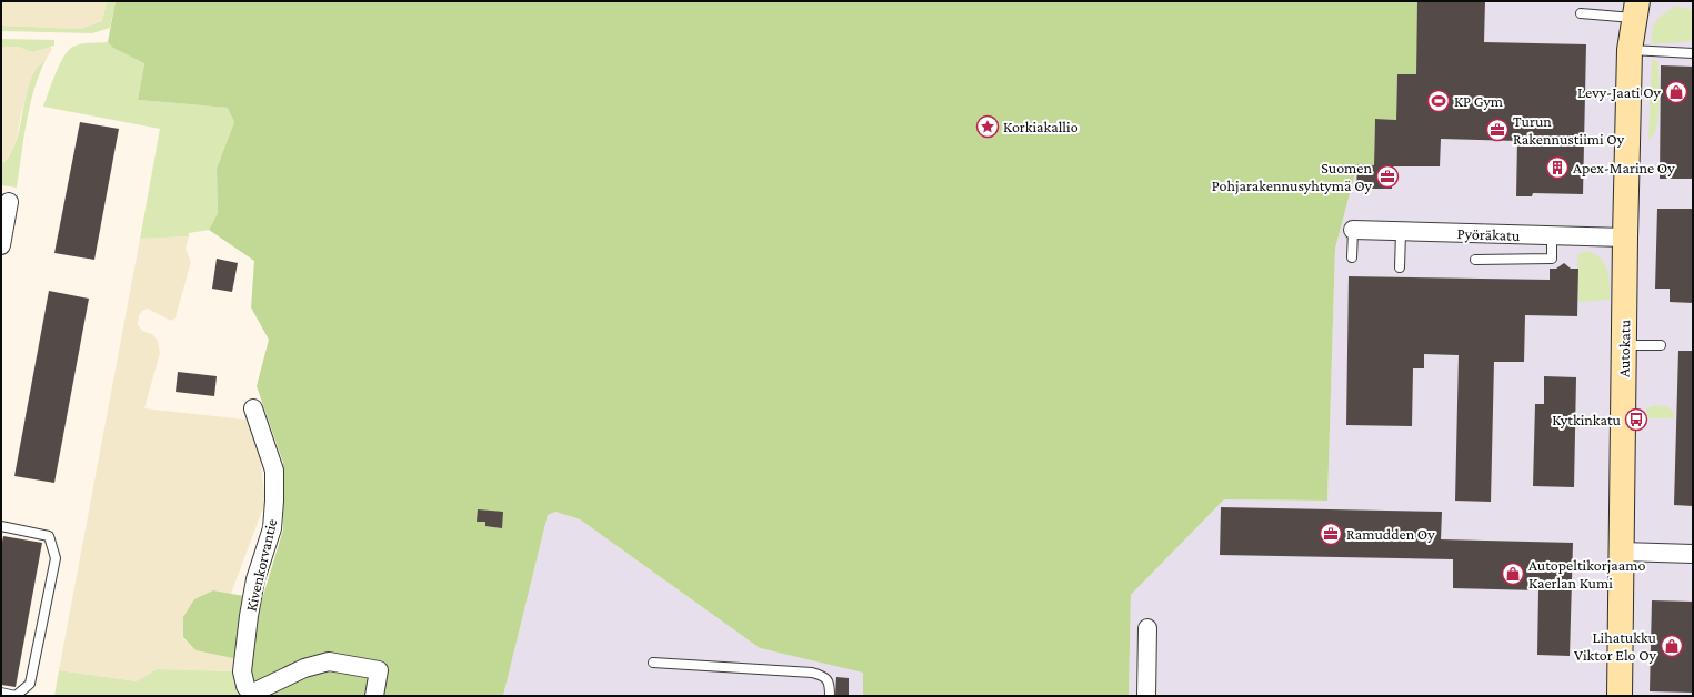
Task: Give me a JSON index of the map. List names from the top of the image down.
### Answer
{
  "streets": {
    "street": ["Pyöräkatu", "Autokatu", "Kivenkorvantie"]
  },
  "crossings": [
    ["Pyöräkatu", "Autokatu"]
  ],
  "places": {
    "shop": ["Levy-Jaati Oy", "Autopeltikorjaamo Kaerlan Kumi", "Lihatukku Viktor Elo Oy"],
    "sports": ["KP Gym"],
    "place": ["Korkiakallio"],
    "office": ["Turun Rakennustiimi Oy", "Suomen Pohjarakennusyhtymä Oy", "Ramudden Oy"],
    "building": ["Apex-Marine Oy"],
    "bus stop": ["Kytkinkatu"]
  }
}
